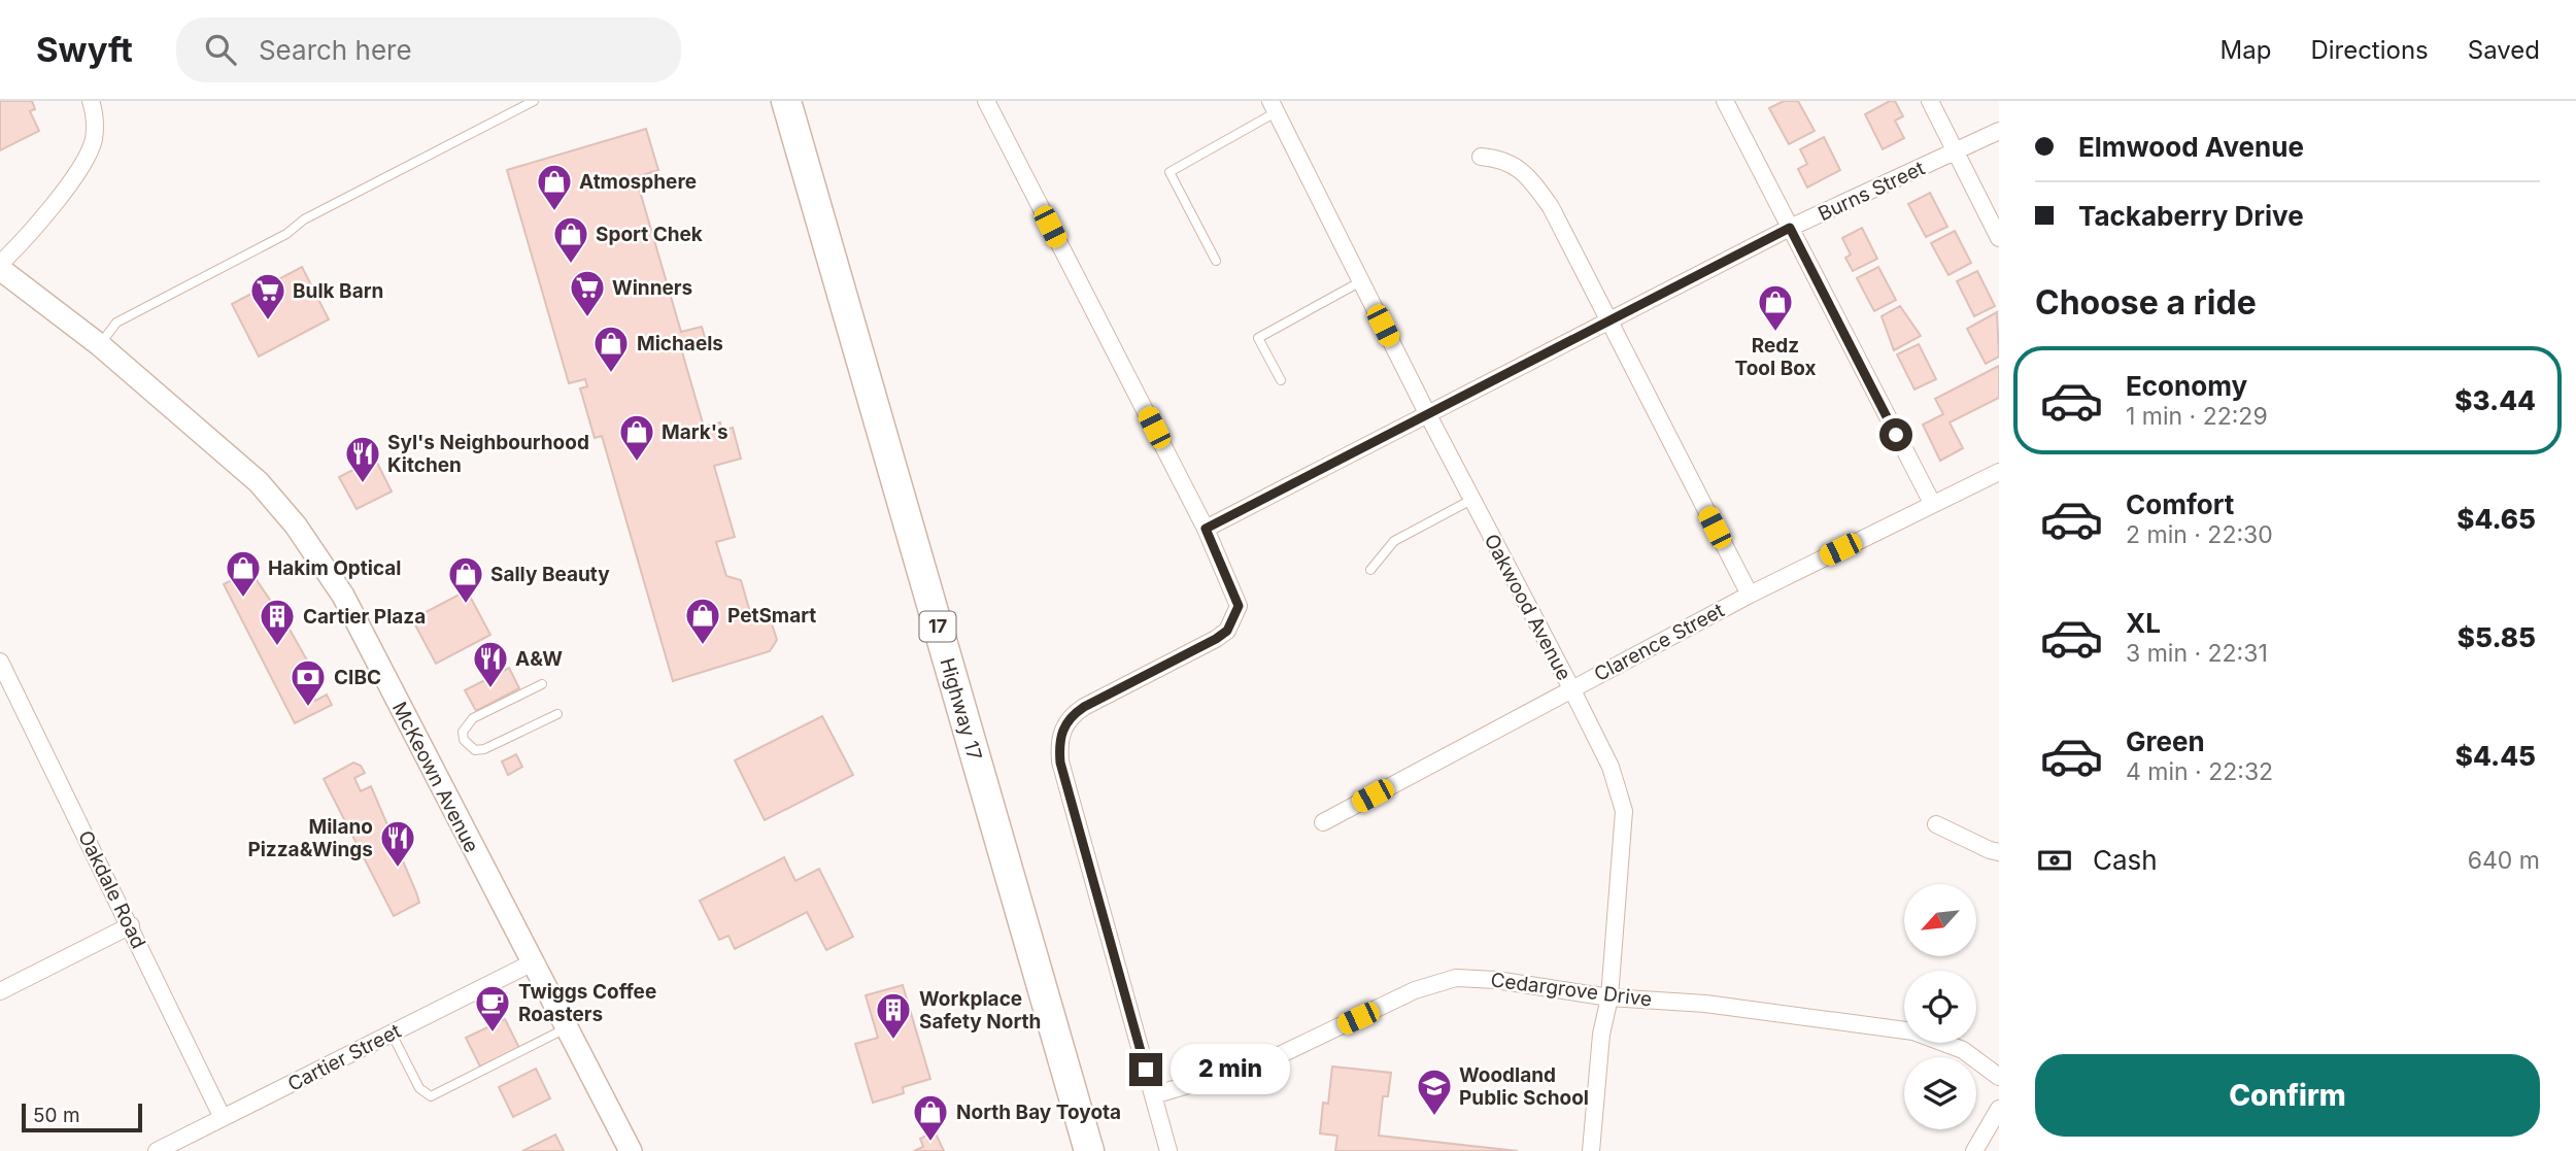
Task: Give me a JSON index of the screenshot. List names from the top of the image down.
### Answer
{
  "streets": {
    "highway": ["17", "Highway 17"],
    "street": [
      "Burns Street",
      "Oakwood Avenue",
      "Clarence Street",
      "McKeown Avenue",
      "Oakdale Road",
      "Cedargrove Drive",
      "Cartier Street"
    ]
  },
  "crossings": [
    ["Burns Street", "Oakwood Avenue"],
    ["Oakwood Avenue", "Clarence Street"],
    ["Oakwood Avenue", "Cedargrove Drive"],
    ["McKeown Avenue", "Cartier Street"],
    ["Oakdale Road", "Cartier Street"]
  ],
  "places": {
    "shop": [
      "Atmosphere",
      "Sport Chek",
      "Redz Tool Box",
      "Michaels",
      "Mark's",
      "Hakim Optical",
      "Sally Beauty",
      "PetSmart",
      "North Bay Toyota"
    ],
    "supermarket": ["Winners", "Bulk Barn"],
    "restaurant": ["Syl's Neighbourhood Kitchen", "A&W", "Milano Pizza&Wings"],
    "building": ["Cartier Plaza", "Workplace Safety North"],
    "bank": ["CIBC"],
    "cafe": ["Twiggs Coffee Roasters"],
    "school or university": ["Woodland Public School"]
  },
  "scale_bar": "50 m",
  "north": "bottom left",
  "page": {
    "header": "Swyft",
    "search": "Search here",
    "nav": ["Map", "Directions", "Saved"],
    "banner": ["Elmwood Avenue", "Tackaberry Drive"],
    "heading": "Choose a ride",
    "list": [
      {
        "name": "Economy",
        "note": "1 min · 22:29",
        "value": "$3.44"
      },
      {
        "name": "Comfort",
        "note": "2 min · 22:30",
        "value": "$4.65"
      },
      {
        "name": "XL",
        "note": "3 min · 22:31",
        "value": "$5.85"
      },
      {
        "name": "Green",
        "note": "4 min · 22:32",
        "value": "$4.45"
      }
    ],
    "pay": ["Cash", "640 m"],
    "buttons": "Confirm",
    "bubble": "2 min",
    "scale": "50 m"
  }
}
